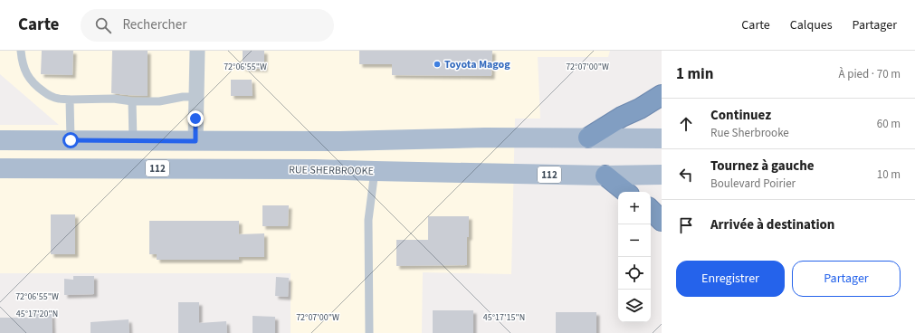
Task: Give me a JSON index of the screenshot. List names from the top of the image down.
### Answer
{
  "streets": {
    "main road": ["112", "RUE SHERBROOKE"]
  },
  "places": ["Toyota Magog"],
  "page": {
    "header": "Carte",
    "search": "Rechercher",
    "nav": ["Carte", "Calques", "Partager"],
    "heading": ["1 min", "À pied · 70 m"],
    "list": [
      ["Continuez", "Rue Sherbrooke", "60 m"],
      ["Tournez à gauche", "Boulevard Poirier", "10 m"],
      "Arrivée à destination"
    ],
    "map_buttons": ["+", "−"],
    "buttons": ["Enregistrer", "Partager"]
  },
  "coordinates": [
    "72°06'55\"W",
    "72°07'00\"W",
    "45°17'20\"N",
    "45°17'15\"N"
  ]
}
